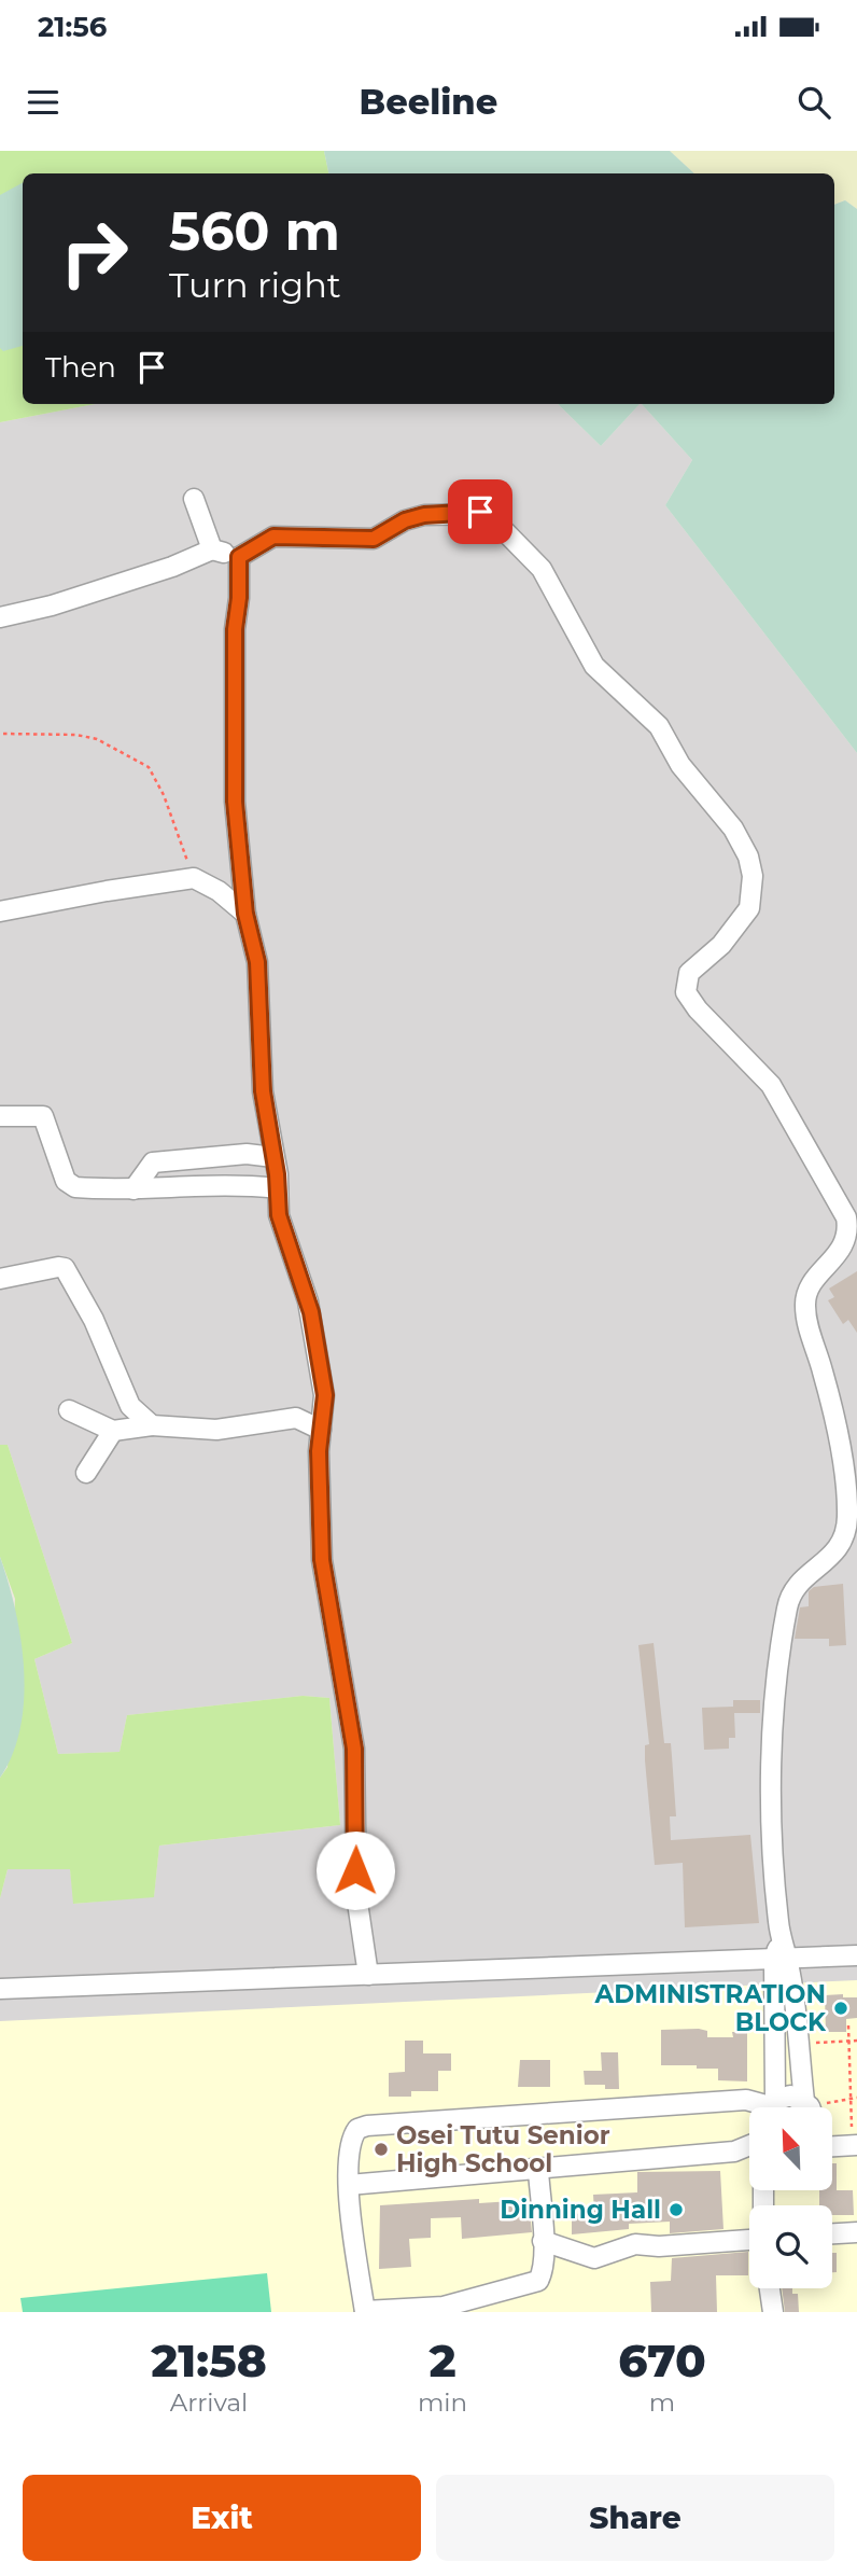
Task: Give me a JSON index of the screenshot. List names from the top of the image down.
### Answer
{
  "places": ["ADMINISTRATION BLOCK", "Osei Tutu Senior High School", "Dinning Hall"],
  "north": "top left",
  "page": {
    "status": "21:56",
    "header": "Beeline",
    "turn": ["560 m", "Turn right"],
    "then": "Then",
    "eta": [
      "21:58",
      "Arrival",
      "2",
      "min",
      "670",
      "m"
    ],
    "buttons": ["Exit", "Share"]
  }
}
